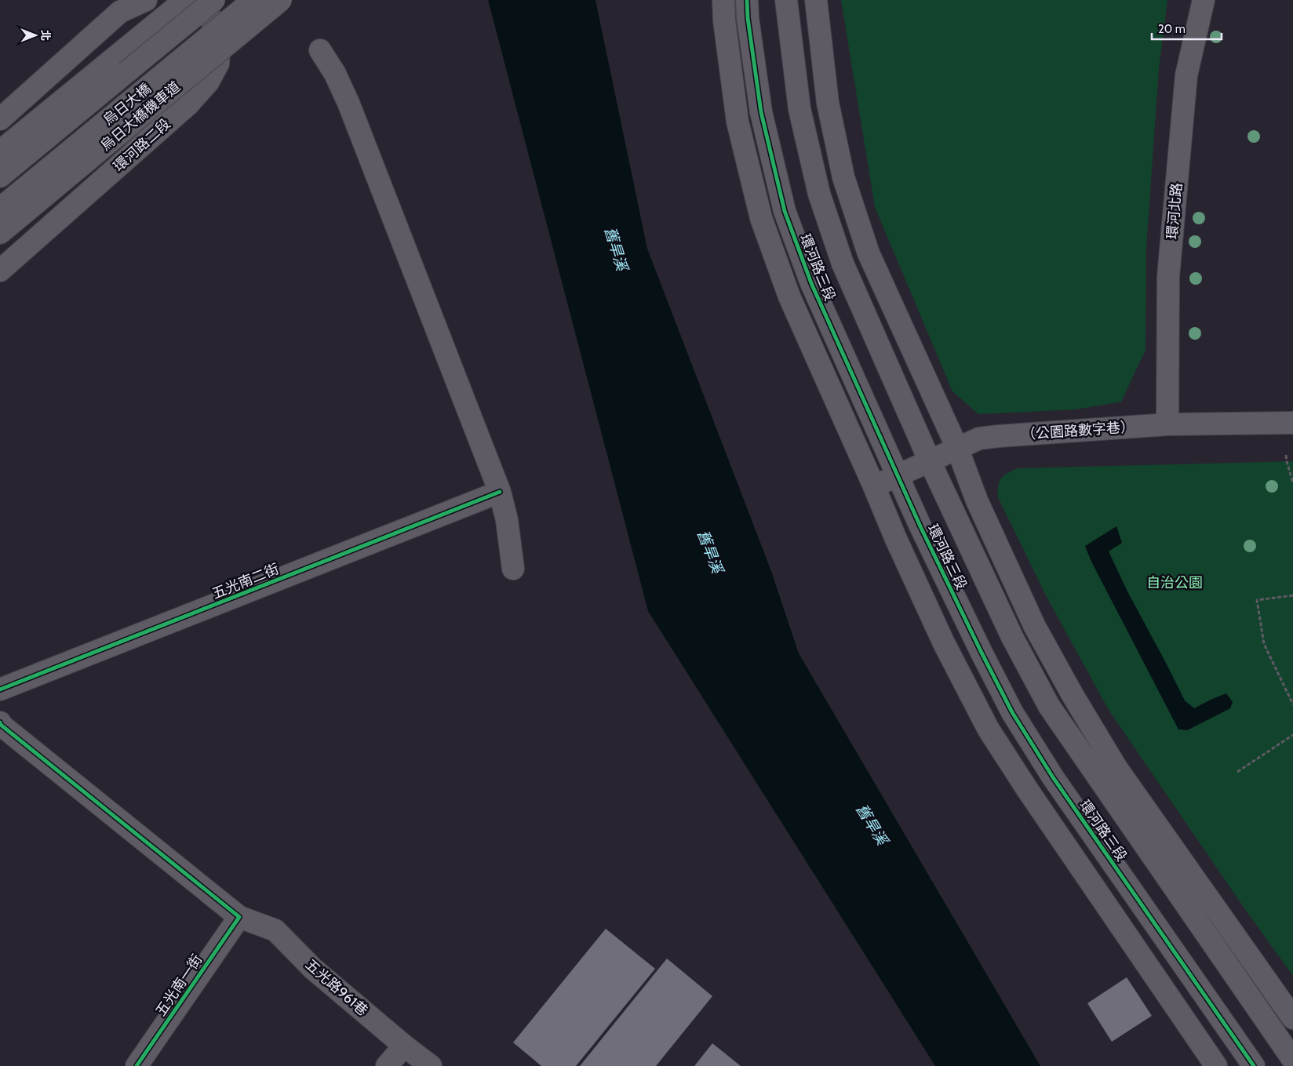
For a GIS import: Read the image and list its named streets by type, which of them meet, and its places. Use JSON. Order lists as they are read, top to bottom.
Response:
{
  "streets": {
    "street": [
      "烏日大橋",
      "烏日大橋機車道",
      "環河路二段",
      "環河北路",
      "環河路三段",
      "（公園路數字巷）",
      "五光南二街",
      "五光南一街",
      "五光路961巷"
    ]
  },
  "crossings": [
    ["烏日大橋", "烏日大橋機車道"],
    ["環河北路", "（公園路數字巷）"],
    ["環河路三段", "（公園路數字巷）"],
    ["五光南一街", "五光路961巷"]
  ],
  "water": ["舊旱溪"],
  "parks": ["自治公園"],
  "scale_bar": "20 m",
  "north": "right"
}
